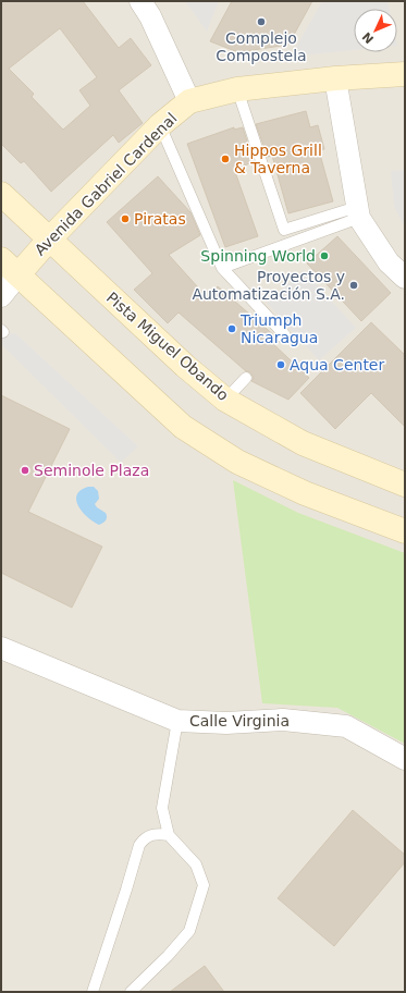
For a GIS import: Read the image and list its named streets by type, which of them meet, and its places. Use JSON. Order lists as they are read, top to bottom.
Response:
{
  "streets": {
    "main road": ["Avenida Gabriel Cardenal", "Pista Miguel Obando"],
    "street": ["Calle Virginia"]
  },
  "crossings": [
    ["Avenida Gabriel Cardenal", "Pista Miguel Obando"]
  ],
  "places": [
    "Complejo Compostela",
    "Hippos Grill & Taverna",
    "Piratas",
    "Spinning World",
    "Proyectos y Automatización S.A.",
    "Triumph Nicaragua",
    "Aqua Center",
    "Seminole Plaza"
  ],
  "north": "bottom left"
}
